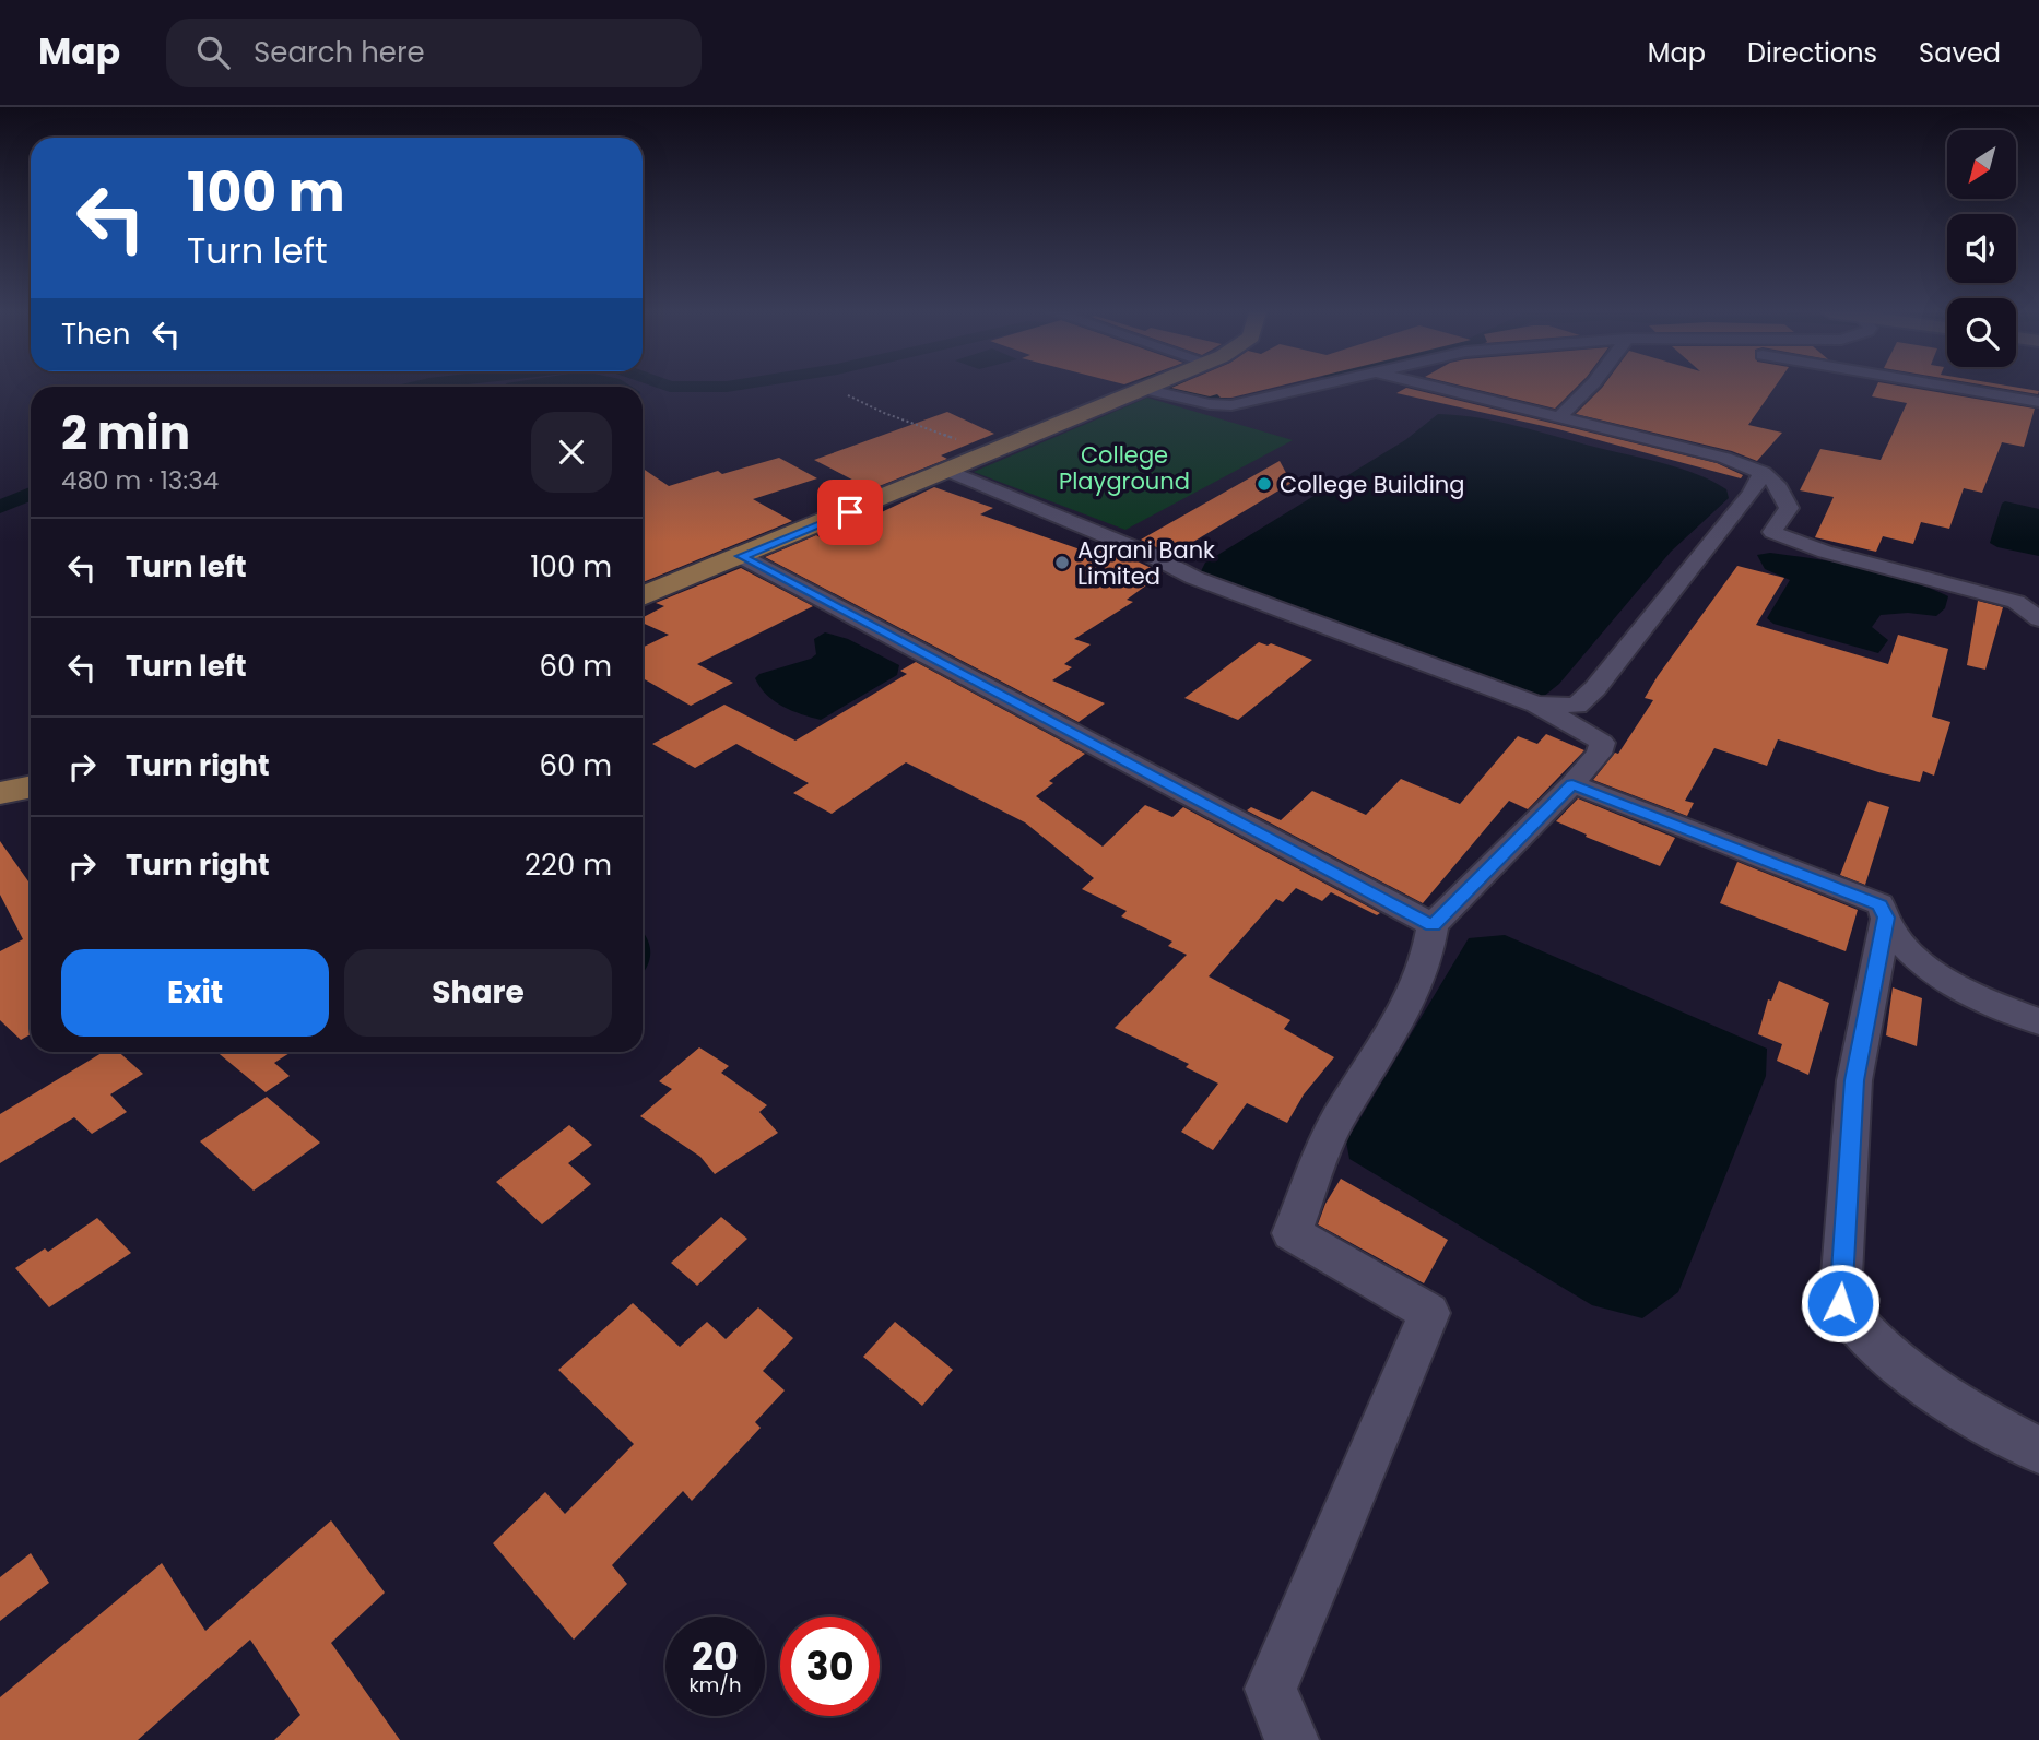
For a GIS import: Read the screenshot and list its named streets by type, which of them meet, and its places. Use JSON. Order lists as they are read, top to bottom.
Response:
{
  "parks": ["College Playground"],
  "places": ["College Building", "Agrani Bank Limited"],
  "north": "bottom left",
  "page": {
    "header": "Map",
    "search": "Search here",
    "nav": ["Map", "Directions", "Saved"],
    "turn": ["100 m", "Turn left"],
    "then": "Then",
    "heading": ["2 min", "480 m · 13:34"],
    "list": [
      {
        "name": "Turn left",
        "value": "100 m"
      },
      {
        "name": "Turn left",
        "value": "60 m"
      },
      {
        "name": "Turn right",
        "value": "60 m"
      },
      {
        "name": "Turn right",
        "value": "220 m"
      }
    ],
    "buttons": ["Exit", "Share"],
    "speed": "20 km/h",
    "limit": "30"
  }
}
